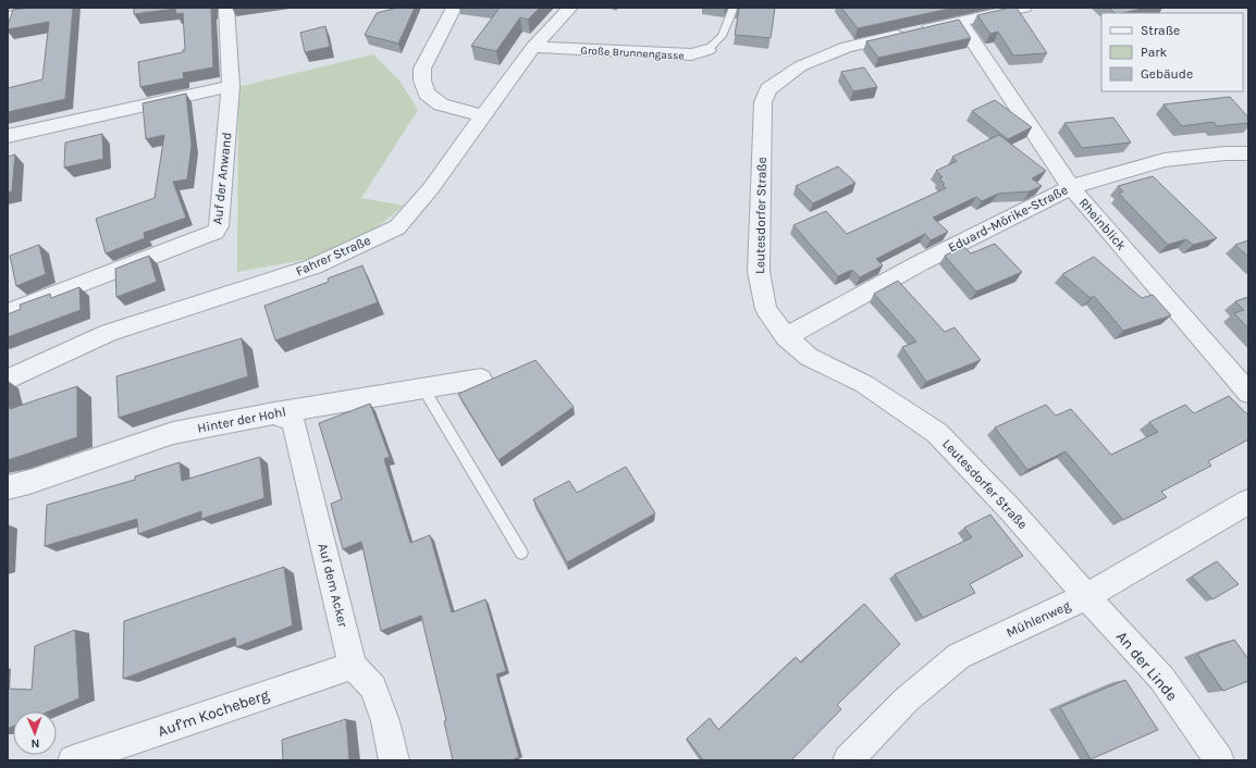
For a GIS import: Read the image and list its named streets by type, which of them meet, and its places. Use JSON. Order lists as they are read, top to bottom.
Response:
{
  "streets": {
    "street": [
      "Große Brunnengasse",
      "Auf der Anwand",
      "Leutesdorfer Straße",
      "Eduard-Mörike-Straße",
      "Rheinblick",
      "Fahrer Straße",
      "Hinter der Hohl",
      "Auf dem Acker",
      "Mühlenweg",
      "An der Linde",
      "Auf'm Kocheberg"
    ]
  },
  "crossings": [
    ["Große Brunnengasse", "Fahrer Straße"],
    ["Leutesdorfer Straße", "Eduard-Mörike-Straße"],
    ["Leutesdorfer Straße", "Rheinblick"],
    ["Leutesdorfer Straße", "Mühlenweg"],
    ["Leutesdorfer Straße", "An der Linde"],
    ["Eduard-Mörike-Straße", "Rheinblick"],
    ["Hinter der Hohl", "Auf dem Acker"],
    ["Auf dem Acker", "Auf'm Kocheberg"],
    ["Mühlenweg", "An der Linde"]
  ],
  "legend": ["Straße", "Park", "Gebäude"],
  "north": "bottom"
}
